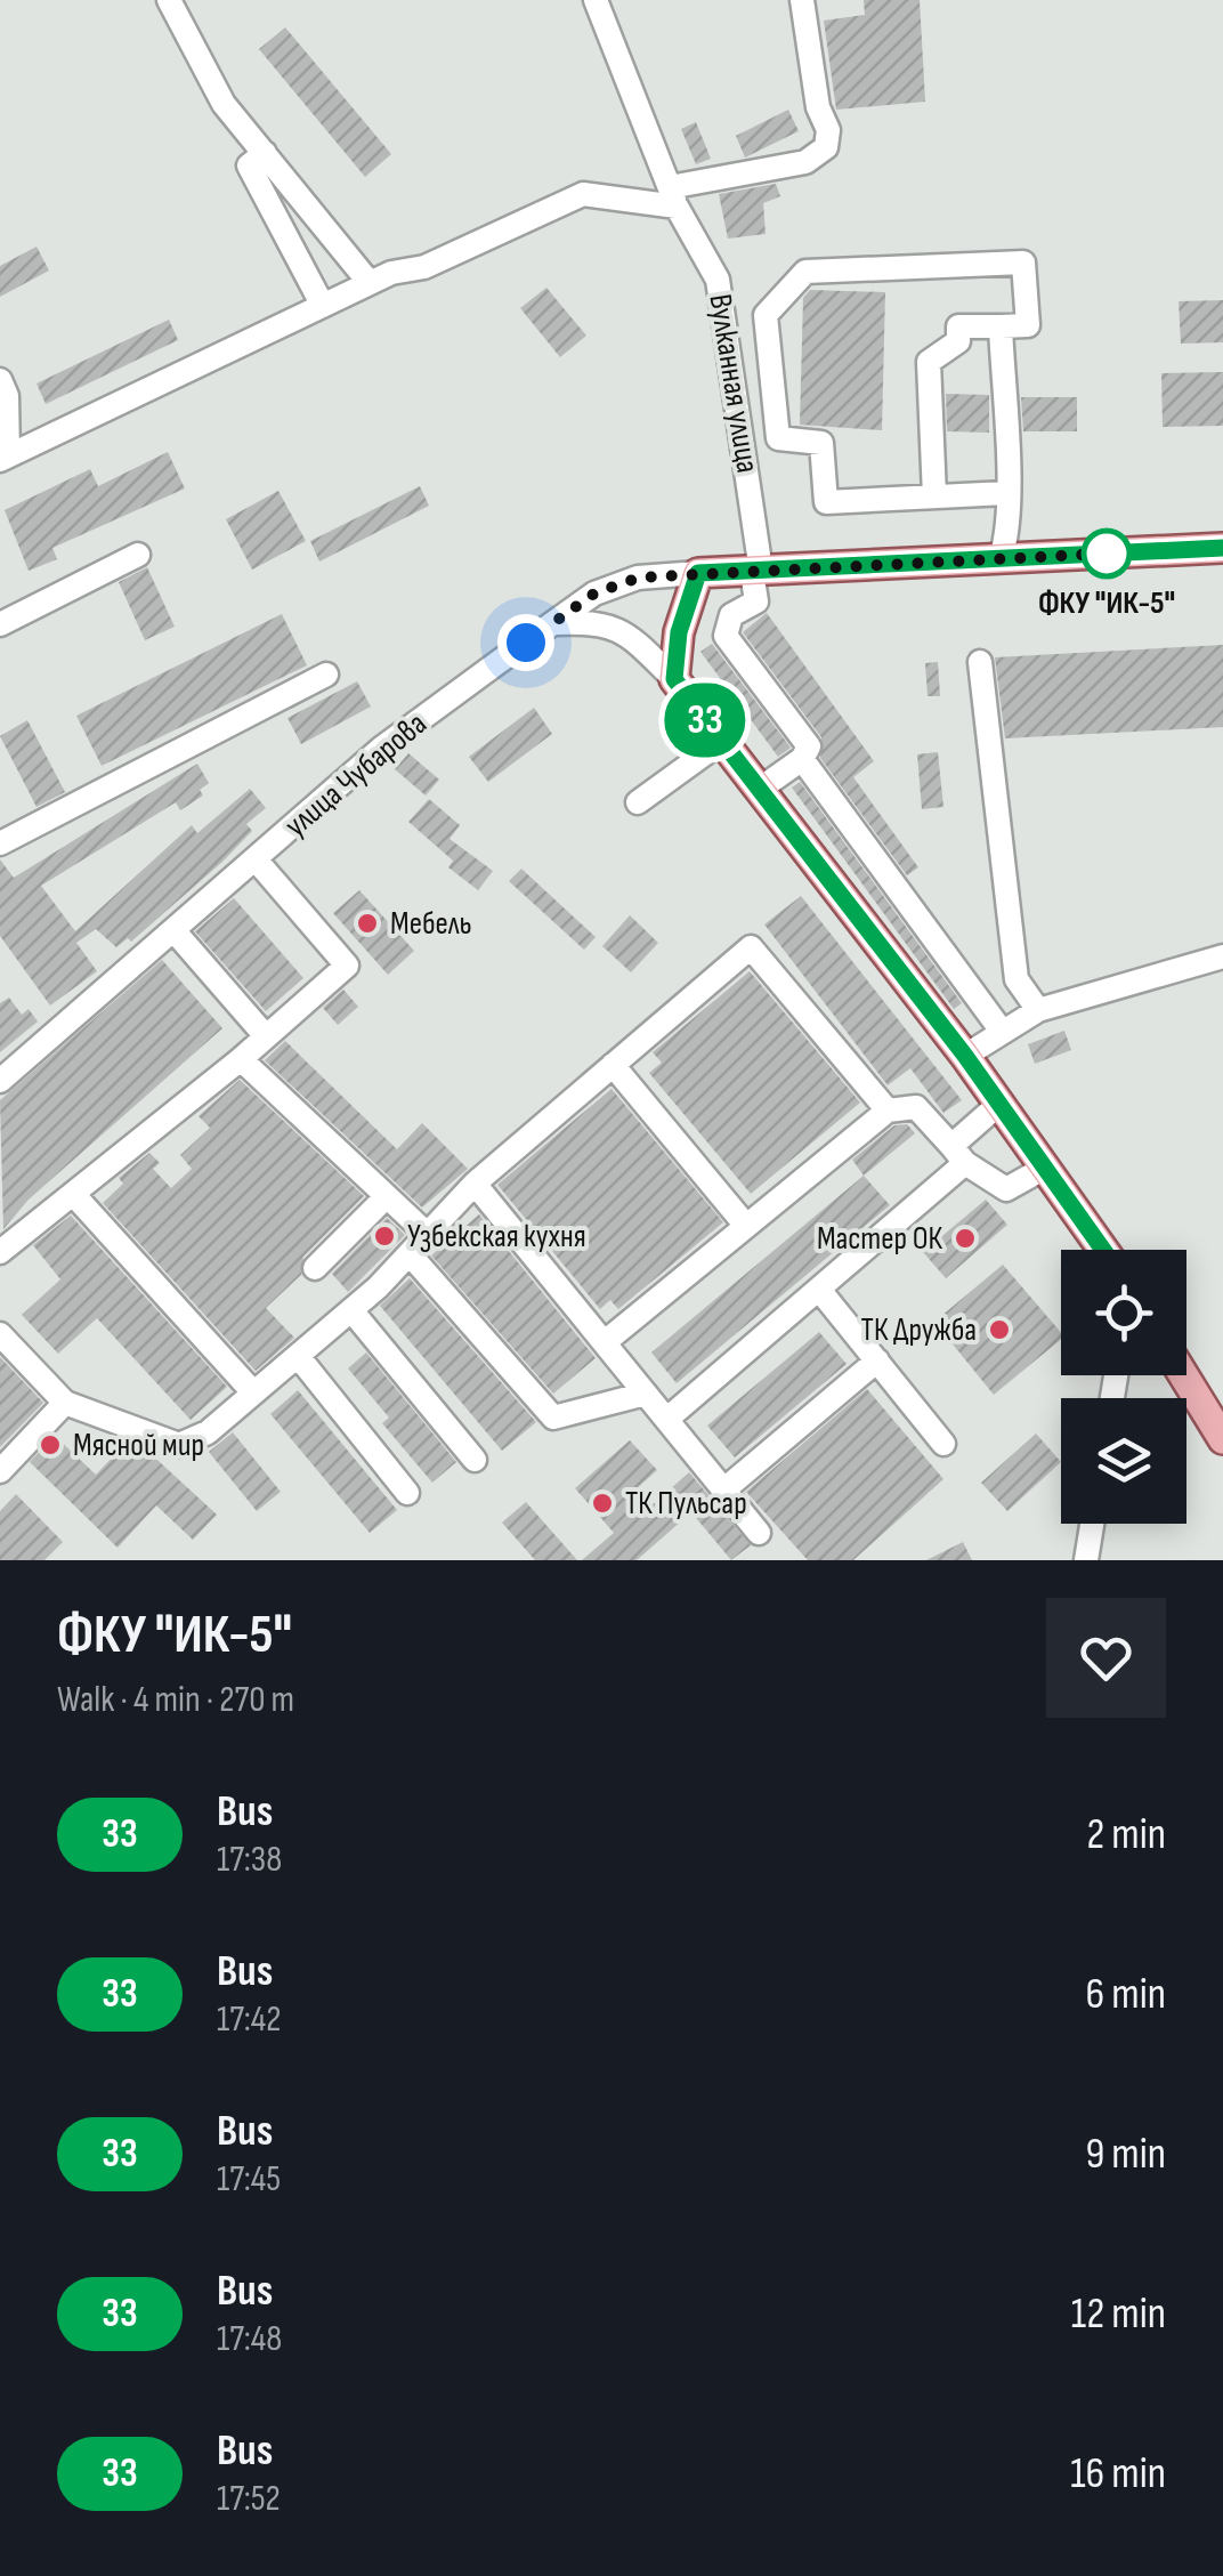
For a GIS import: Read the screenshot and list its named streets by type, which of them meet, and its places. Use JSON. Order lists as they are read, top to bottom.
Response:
{
  "streets": {
    "main road": ["улица Чубарова"],
    "street": ["Вулканная улица"]
  },
  "crossings": [
    ["Вулканная улица", "улица Чубарова"]
  ],
  "places": [
    "ФКУ \"ИК-5\"",
    "Мебель",
    "Узбекская кухня",
    "Мастер ОК",
    "ТК Дружба",
    "Мясной мир",
    "ТК Пульсар"
  ],
  "lines": ["bus line 33"],
  "page": {
    "on_map": "33",
    "heading": ["ФКУ \"ИК-5\"", "Walk · 4 min · 270 m"],
    "list": [
      {
        "mark": "33",
        "name": "Bus",
        "note": "17:38",
        "value": "2 min"
      },
      {
        "mark": "33",
        "name": "Bus",
        "note": "17:42",
        "value": "6 min"
      },
      {
        "mark": "33",
        "name": "Bus",
        "note": "17:45",
        "value": "9 min"
      },
      {
        "mark": "33",
        "name": "Bus",
        "note": "17:48",
        "value": "12 min"
      },
      {
        "mark": "33",
        "name": "Bus",
        "note": "17:52",
        "value": "16 min"
      }
    ]
  }
}
